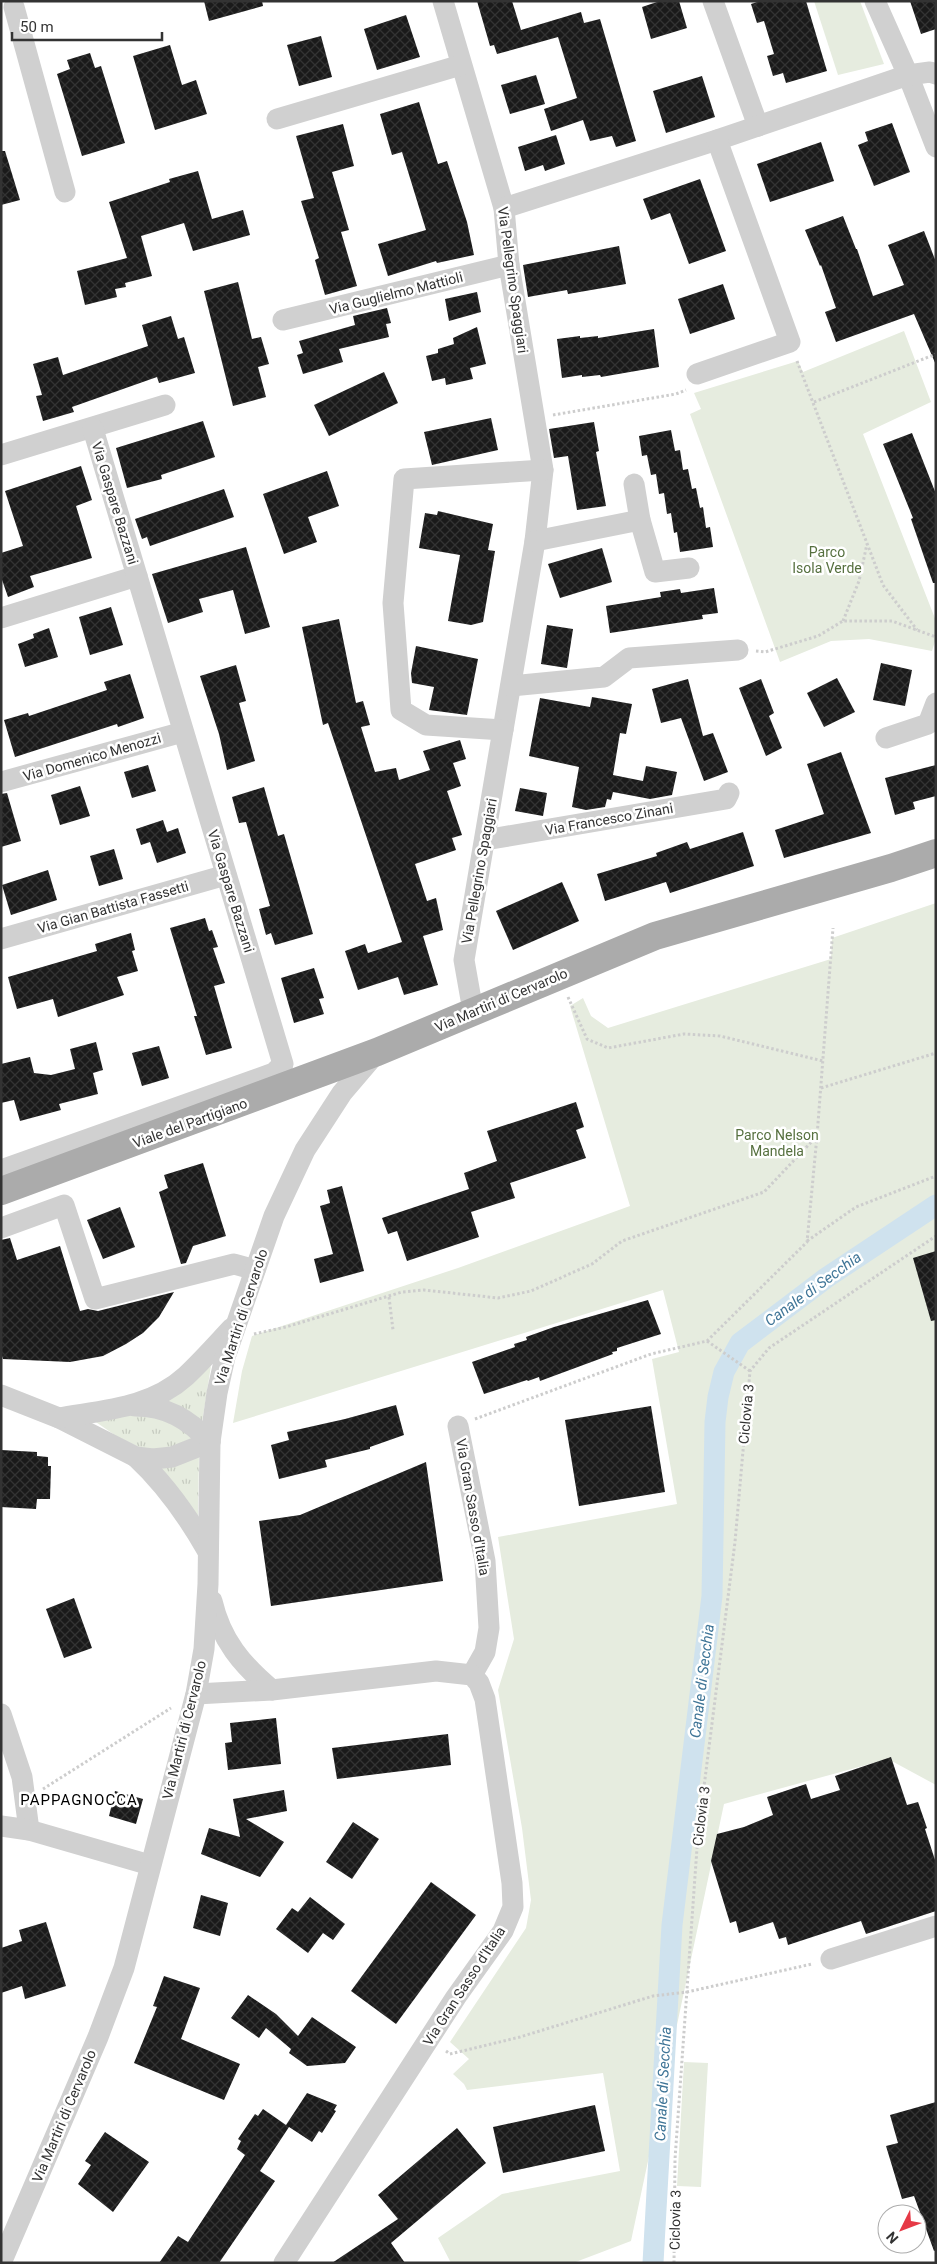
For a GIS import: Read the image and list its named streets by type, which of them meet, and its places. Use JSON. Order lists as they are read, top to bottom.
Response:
{
  "streets": {
    "main road": ["Via Martiri di Cervarolo", "Viale del Partigiano"],
    "street": [
      "Via Pellegrino Spaggiari",
      "Via Guglielmo Mattioli",
      "Via Gaspare Bazzani",
      "Via Domenico Menozzi",
      "Via Francesco Zinani",
      "Via Gian Battista Fassetti",
      "Via Gran Sasso d'Italia"
    ],
    "path": ["Ciclovia 3"]
  },
  "crossings": [
    ["Via Pellegrino Spaggiari", "Via Guglielmo Mattioli"],
    ["Via Pellegrino Spaggiari", "Via Francesco Zinani"],
    ["Via Pellegrino Spaggiari", "Via Martiri di Cervarolo"],
    ["Via Gaspare Bazzani", "Via Domenico Menozzi"],
    ["Via Gaspare Bazzani", "Via Gian Battista Fassetti"],
    ["Via Martiri di Cervarolo", "Viale del Partigiano"]
  ],
  "districts": ["PAPPAGNOCCA"],
  "water": ["Canale di Secchia"],
  "parks": ["Parco Isola Verde", "Parco Nelson Mandela"],
  "scale_bar": "50 m",
  "north": "bottom left"
}
